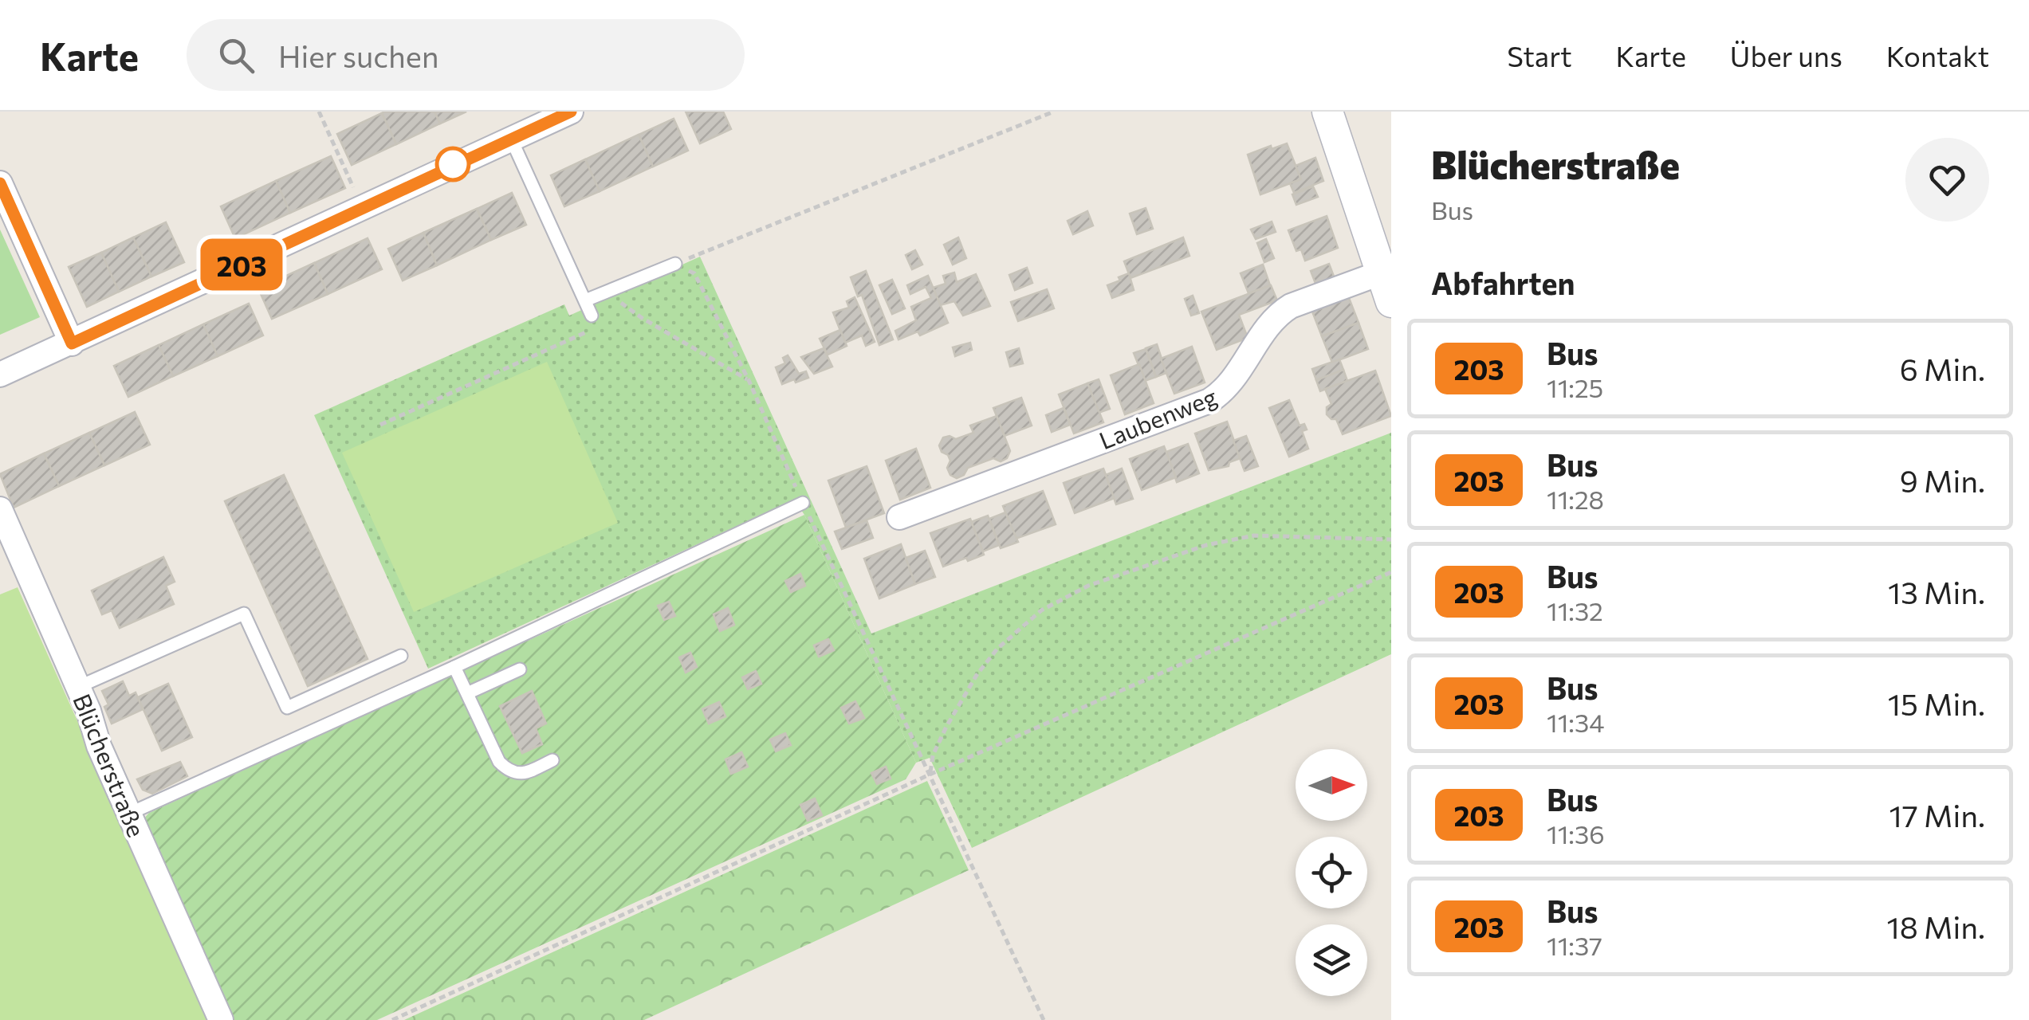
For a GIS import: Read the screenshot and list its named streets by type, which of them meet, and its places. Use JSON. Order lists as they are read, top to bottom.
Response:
{
  "streets": {
    "street": ["Laubenweg", "Blücherstraße"]
  },
  "lines": ["bus line 203"],
  "north": "right",
  "page": {
    "header": "Karte",
    "search": "Hier suchen",
    "nav": [
      "Start",
      "Karte",
      "Über uns",
      "Kontakt"
    ],
    "on_map": "203",
    "heading": [
      ["Blücherstraße", "Bus"],
      "Abfahrten"
    ],
    "list": [
      {
        "mark": "203",
        "name": "Bus",
        "note": "11:25",
        "value": "6 Min."
      },
      {
        "mark": "203",
        "name": "Bus",
        "note": "11:28",
        "value": "9 Min."
      },
      {
        "mark": "203",
        "name": "Bus",
        "note": "11:32",
        "value": "13 Min."
      },
      {
        "mark": "203",
        "name": "Bus",
        "note": "11:34",
        "value": "15 Min."
      },
      {
        "mark": "203",
        "name": "Bus",
        "note": "11:36",
        "value": "17 Min."
      },
      {
        "mark": "203",
        "name": "Bus",
        "note": "11:37",
        "value": "18 Min."
      }
    ]
  }
}
